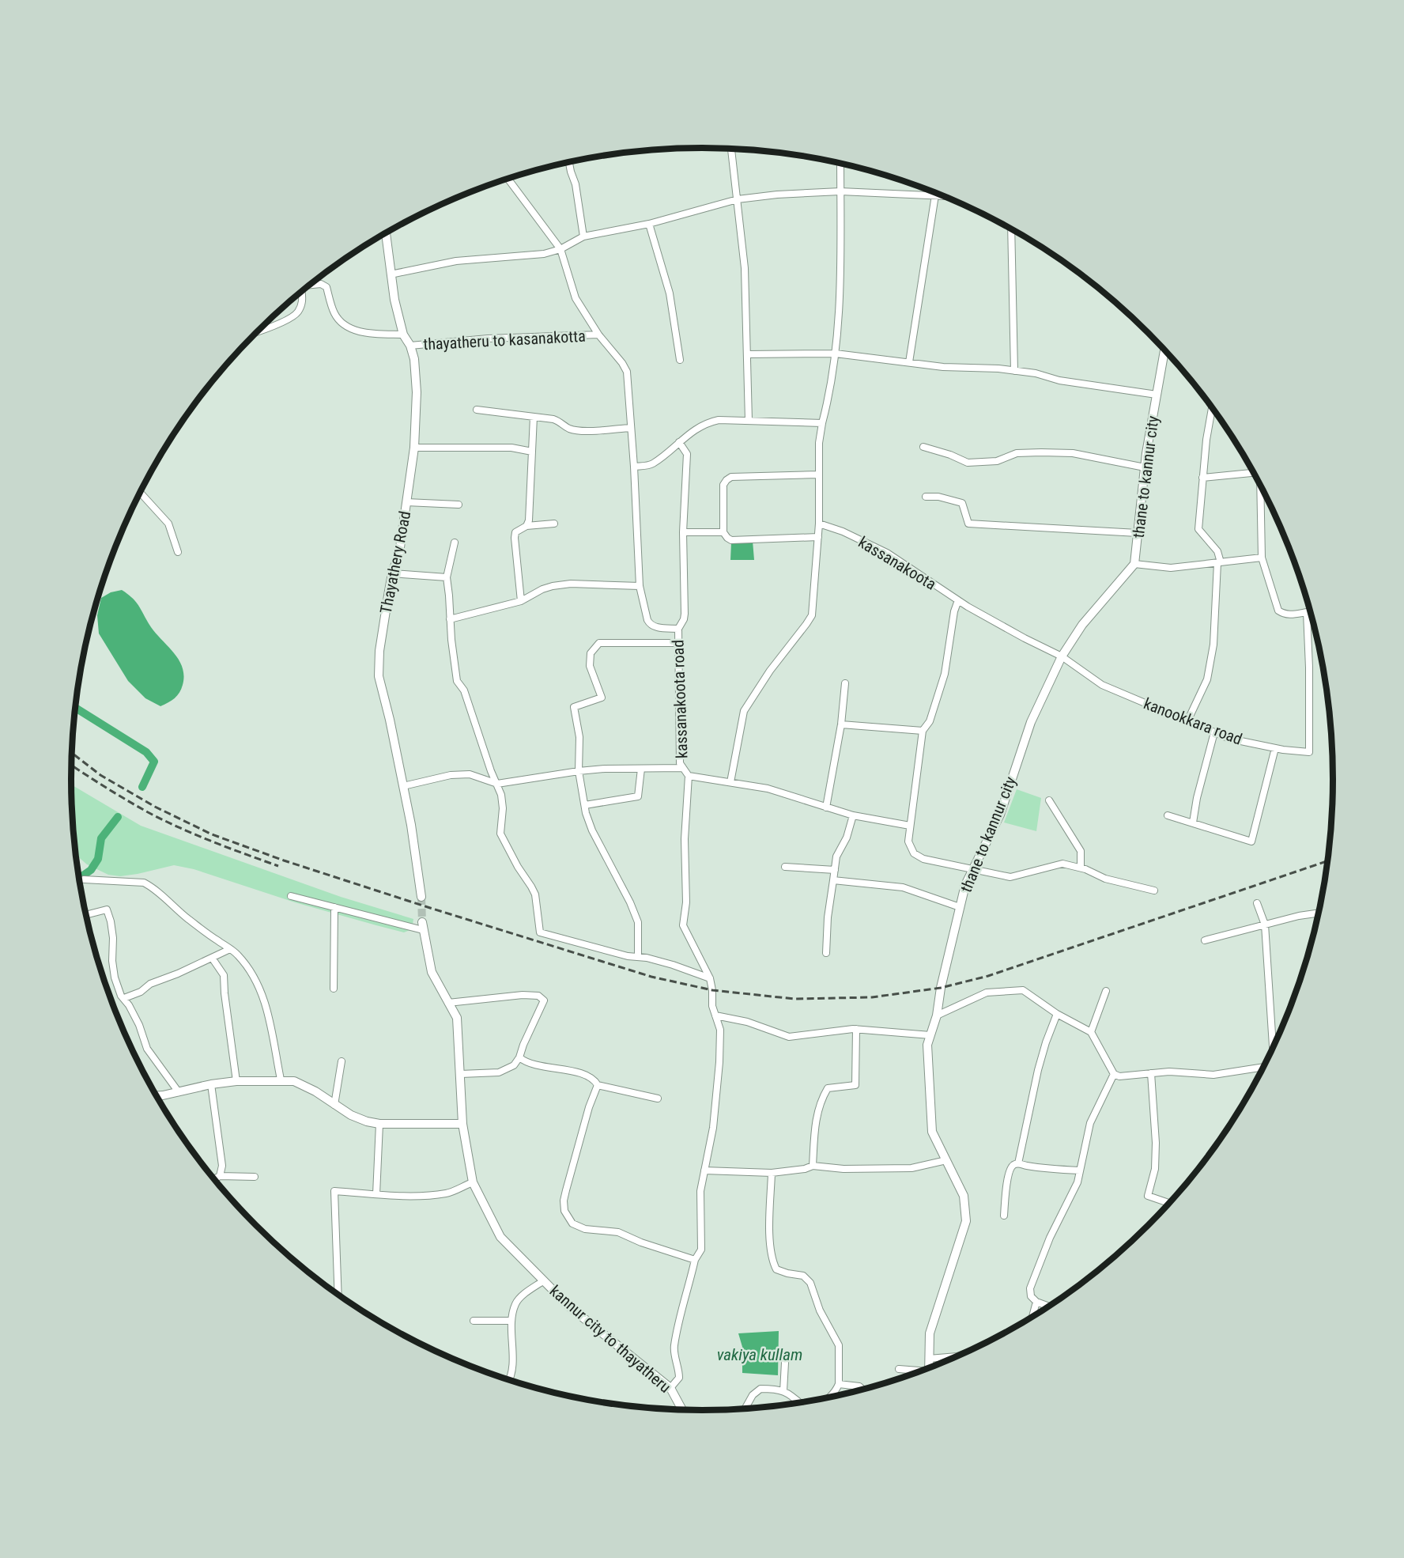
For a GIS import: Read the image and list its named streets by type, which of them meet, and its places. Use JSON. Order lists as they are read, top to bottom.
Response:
{
  "streets": {
    "street": [
      "thayatheru to kasanakotta",
      "thane to kannur city",
      "Thayathery Road",
      "kassanakoota",
      "kassanakoota road",
      "kanookkara road",
      "kannur city to thayatheru"
    ]
  },
  "crossings": [
    ["thayatheru to kasanakotta", "Thayathery Road"],
    ["thayatheru to kasanakotta", "kassanakoota road"],
    ["thane to kannur city", "kassanakoota"],
    ["thane to kannur city", "kanookkara road"],
    ["kassanakoota", "kanookkara road"]
  ],
  "water": ["vakiya kullam"]
}
